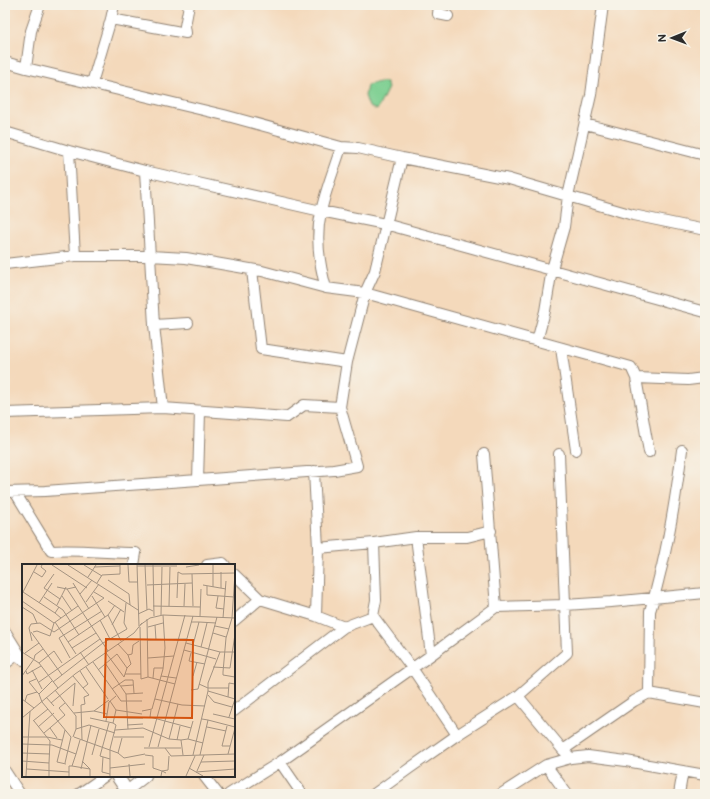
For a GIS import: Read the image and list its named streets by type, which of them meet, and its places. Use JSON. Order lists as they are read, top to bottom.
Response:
{
  "north": "left"
}
